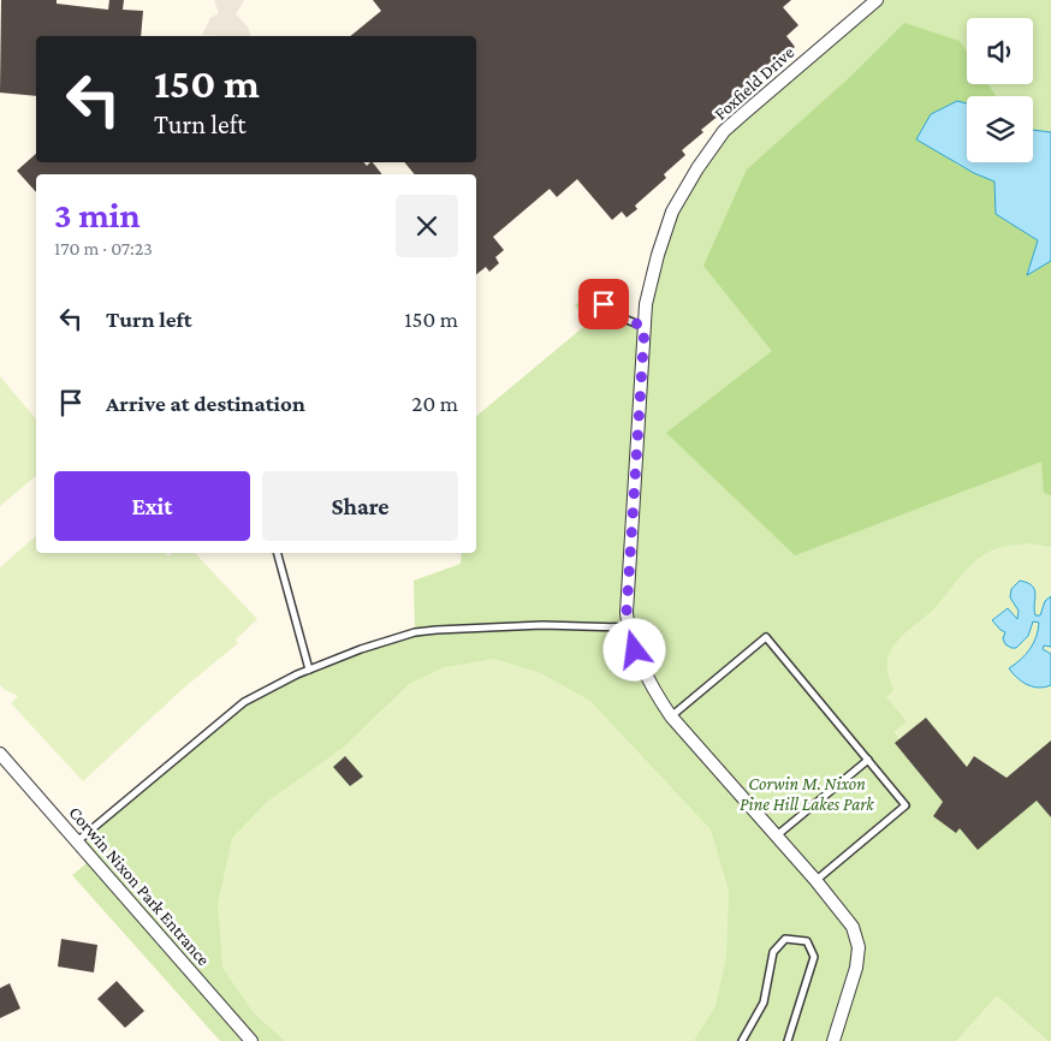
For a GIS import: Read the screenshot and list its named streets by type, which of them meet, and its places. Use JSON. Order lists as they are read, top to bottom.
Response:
{
  "streets": {
    "street": ["Foxfield Drive", "Corwin Nixon Park Entrance"]
  },
  "parks": ["Corwin M. Nixon Pine Hill Lakes Park"],
  "page": {
    "turn": ["150 m", "Turn left"],
    "heading": ["3 min", "170 m · 07:23"],
    "list": [
      {
        "name": "Turn left",
        "value": "150 m"
      },
      {
        "name": "Arrive at destination",
        "value": "20 m"
      }
    ],
    "buttons": ["Exit", "Share"]
  }
}
